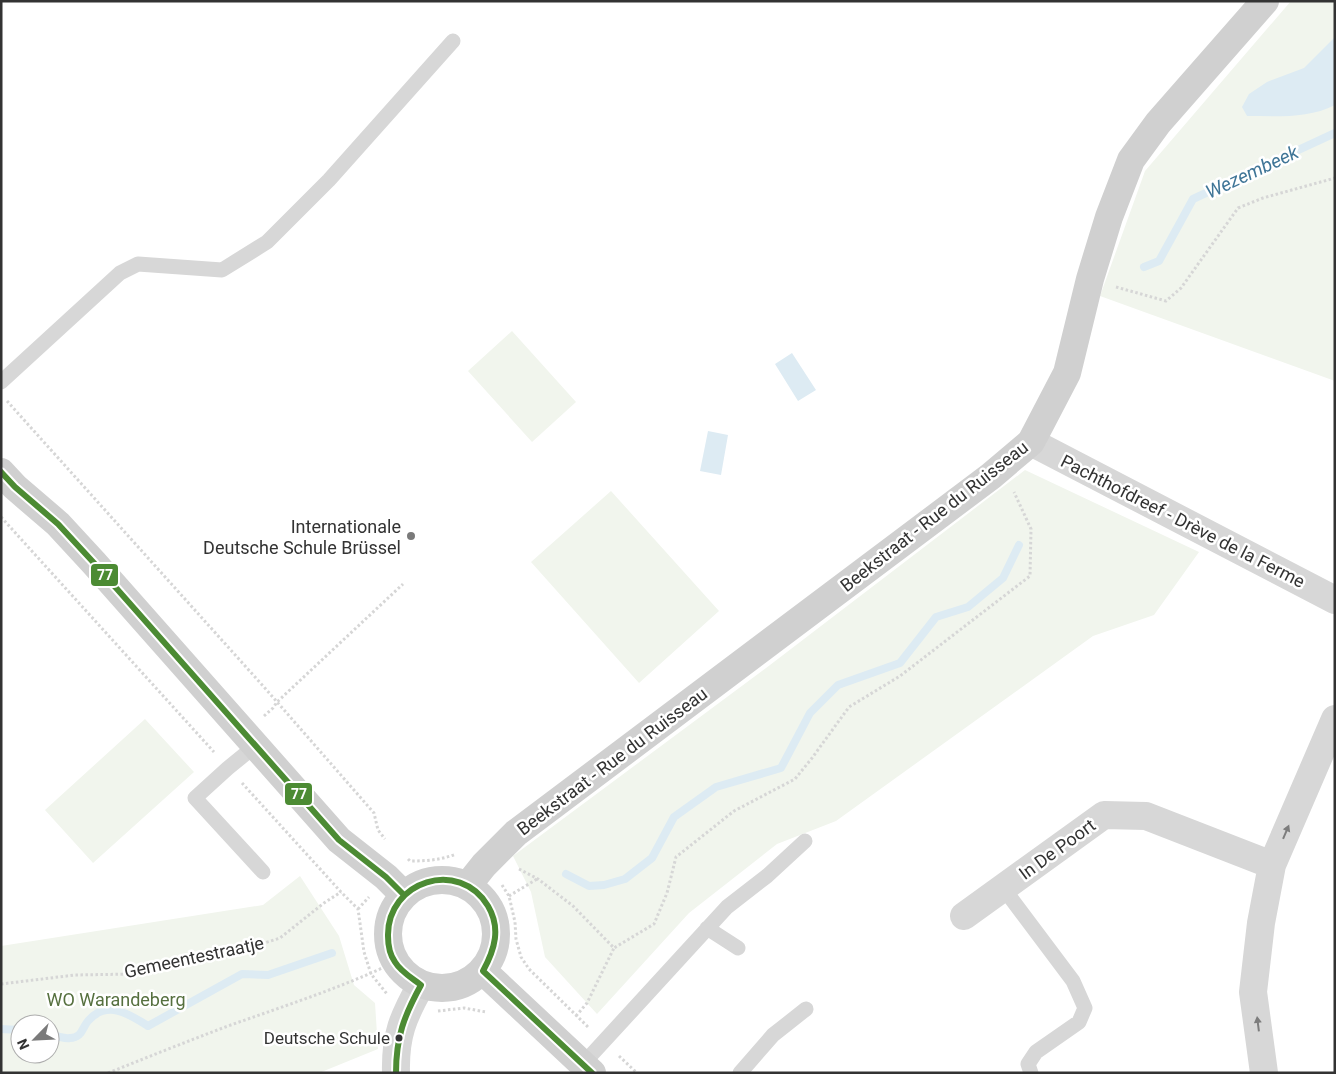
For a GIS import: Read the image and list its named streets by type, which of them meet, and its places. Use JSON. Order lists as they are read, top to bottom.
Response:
{
  "streets": {
    "street": ["Beekstraat - Rue du Ruisseau", "Pachthofdreef - Drève de la Ferme", "In De Poort"],
    "path": ["Gemeentestraatje"]
  },
  "crossings": [
    ["Beekstraat - Rue du Ruisseau", "Pachthofdreef - Drève de la Ferme"]
  ],
  "water": ["Wezembeek"],
  "parks": ["WO Warandeberg"],
  "places": ["Internationale Deutsche Schule Brüssel", "Deutsche Schule"],
  "lines": ["transit line 77"],
  "north": "bottom left"
}
